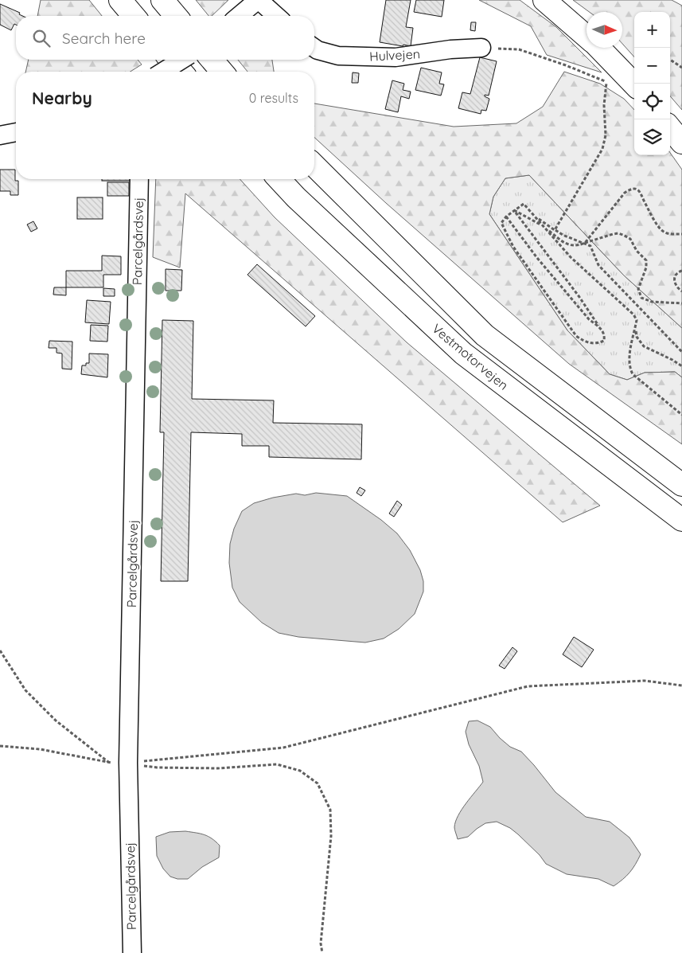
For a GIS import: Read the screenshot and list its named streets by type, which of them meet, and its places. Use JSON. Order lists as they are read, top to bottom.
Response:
{
  "streets": {
    "main road": ["Vestmotorvejen"],
    "street": ["Hulvejen", "Parcelgårdsvej"]
  },
  "north": "right",
  "page": {
    "map_buttons": ["+", "−"],
    "search": "Search here",
    "heading": ["Nearby", "0 results"]
  }
}
